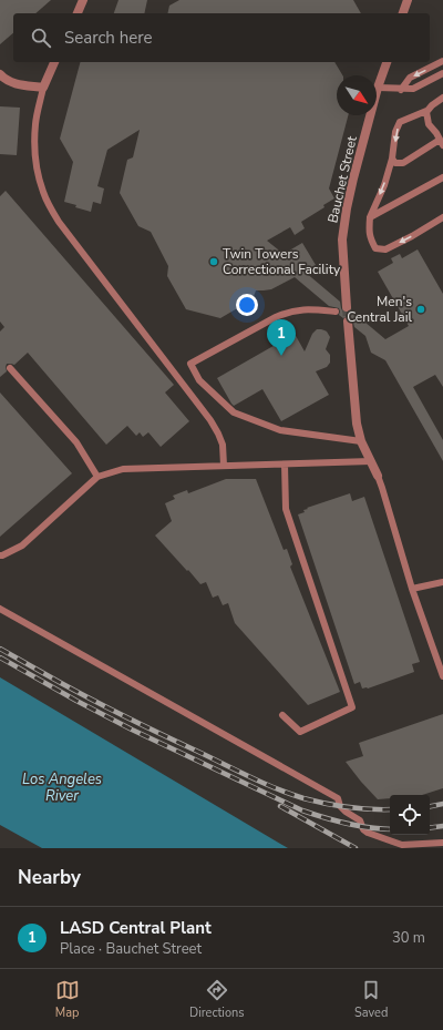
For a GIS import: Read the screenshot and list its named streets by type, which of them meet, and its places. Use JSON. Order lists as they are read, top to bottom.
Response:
{
  "streets": {
    "street": ["Bauchet Street"]
  },
  "water": ["Los Angeles River"],
  "places": ["Twin Towers Correctional Facility", "Men's Central Jail"],
  "north": "bottom right",
  "page": {
    "search": "Search here",
    "pins": "1",
    "heading": "Nearby",
    "list": [
      {
        "mark": "1",
        "name": "LASD Central Plant",
        "note": "Place · Bauchet Street",
        "value": "30 m"
      }
    ],
    "nav": ["Map", "Directions", "Saved"]
  }
}
